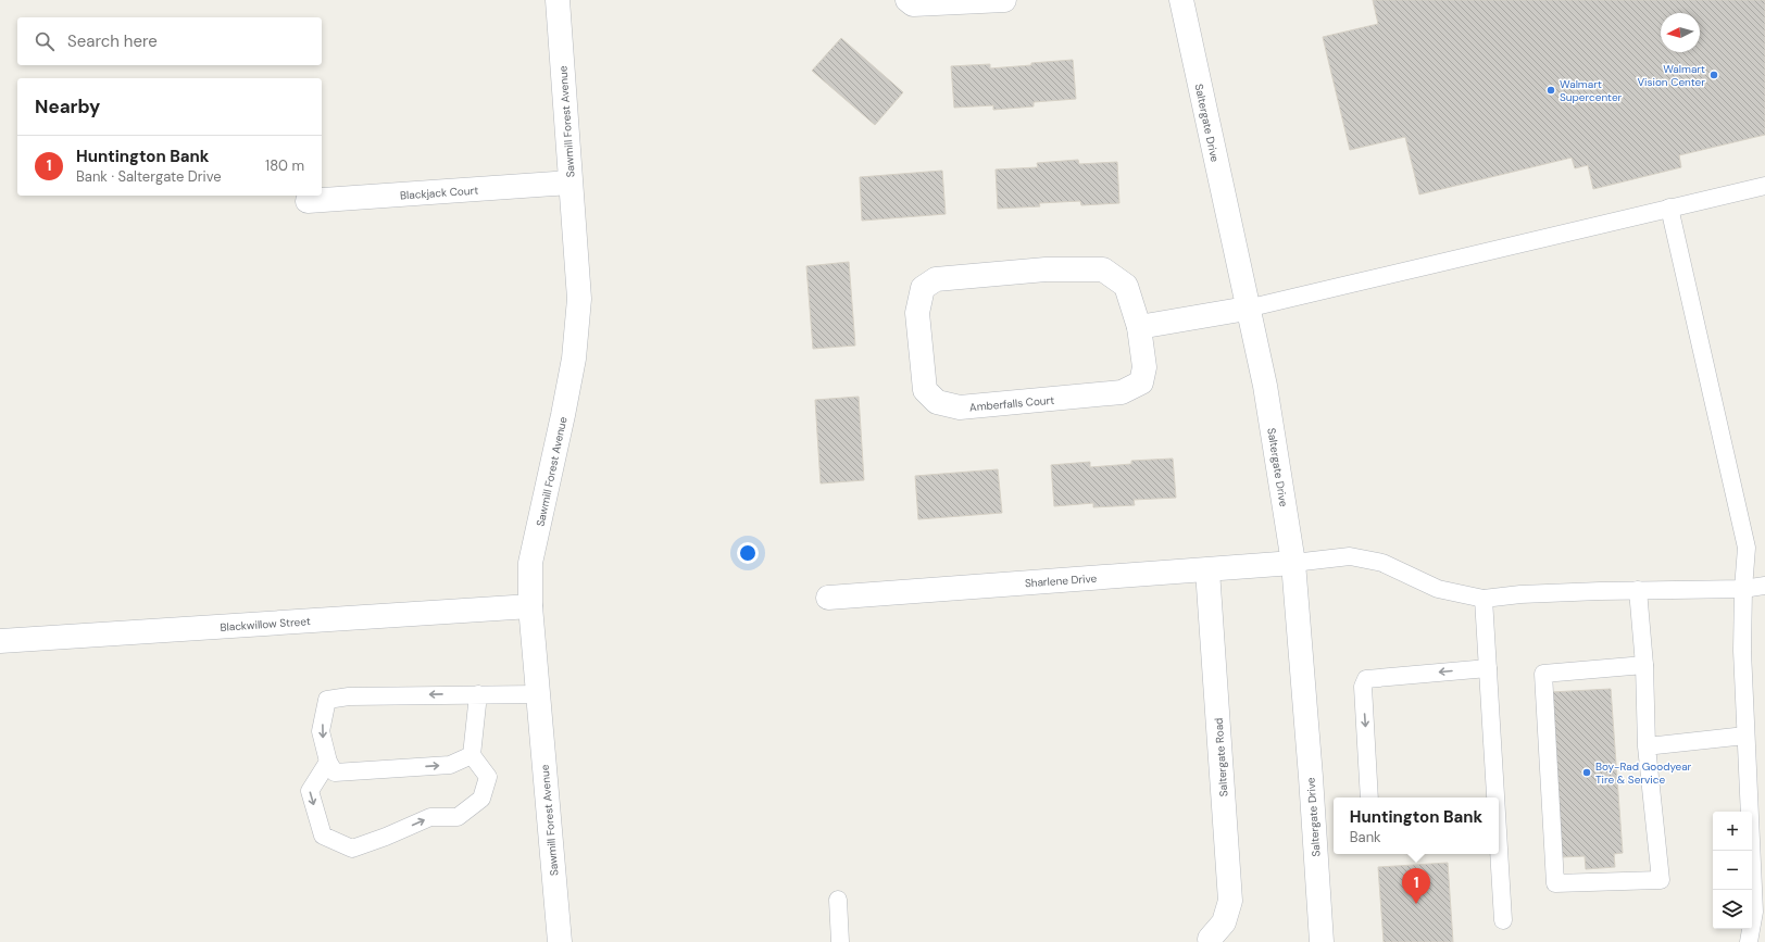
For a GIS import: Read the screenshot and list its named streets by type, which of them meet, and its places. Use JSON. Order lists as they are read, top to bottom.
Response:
{
  "streets": {
    "street": [
      "Sawmill Forest Avenue",
      "Saltergate Drive",
      "Blackjack Court",
      "Amberfalls Court",
      "Sharlene Drive",
      "Blackwillow Street",
      "Saltergate Road"
    ]
  },
  "crossings": [
    ["Sawmill Forest Avenue", "Blackjack Court"],
    ["Sawmill Forest Avenue", "Blackwillow Street"],
    ["Saltergate Drive", "Sharlene Drive"],
    ["Sharlene Drive", "Saltergate Road"]
  ],
  "places": ["Walmart Vision Center", "Walmart Supercenter", "Boy-Rad Goodyear Tire & Service"],
  "north": "left",
  "page": {
    "search": "Search here",
    "heading": "Nearby",
    "list": [
      {
        "mark": "1",
        "name": "Huntington Bank",
        "note": "Bank · Saltergate Drive",
        "value": "180 m"
      }
    ],
    "popup": ["Huntington Bank", "Bank"],
    "map_buttons": ["+", "−"],
    "pins": "1"
  }
}
